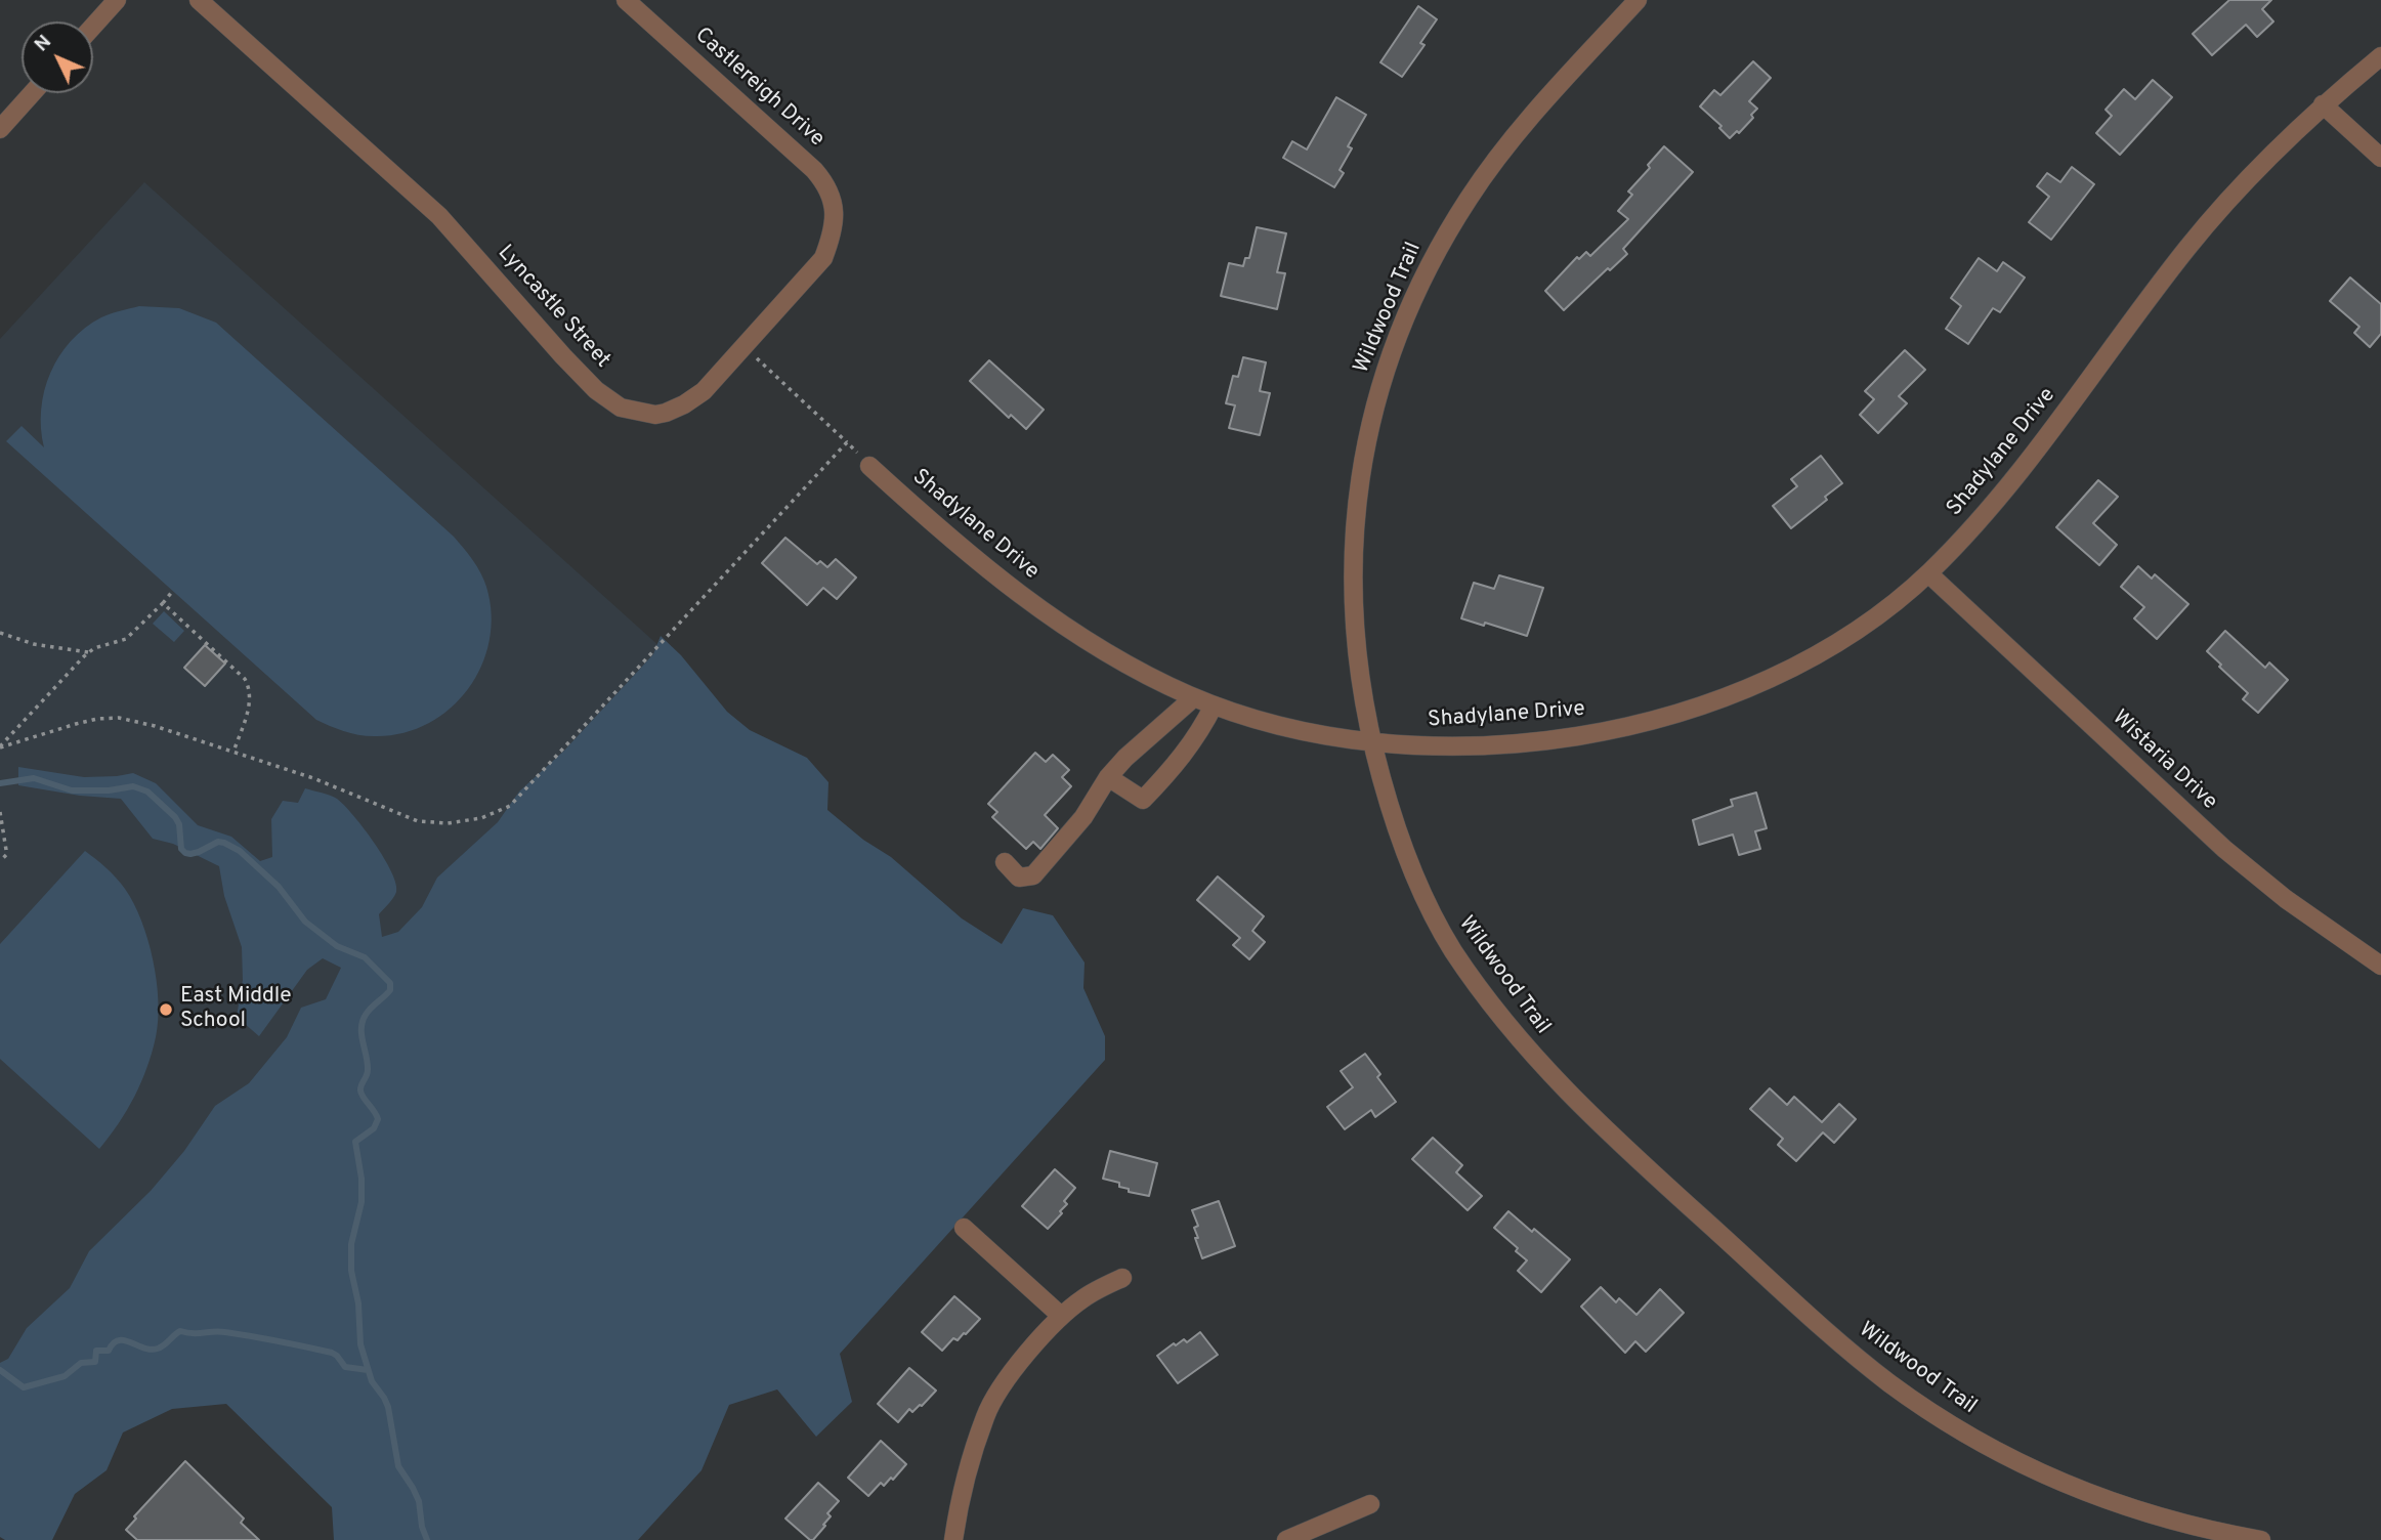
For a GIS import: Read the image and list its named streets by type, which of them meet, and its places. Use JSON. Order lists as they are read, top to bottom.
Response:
{
  "streets": {
    "street": [
      "Castlereigh Drive",
      "Lyncastle Street",
      "Wildwood Trail",
      "Shadylane Drive",
      "Wistaria Drive"
    ]
  },
  "crossings": [
    ["Castlereigh Drive", "Lyncastle Street"],
    ["Wildwood Trail", "Shadylane Drive"],
    ["Shadylane Drive", "Wistaria Drive"]
  ],
  "places": ["East Middle School"],
  "north": "top left"
}
